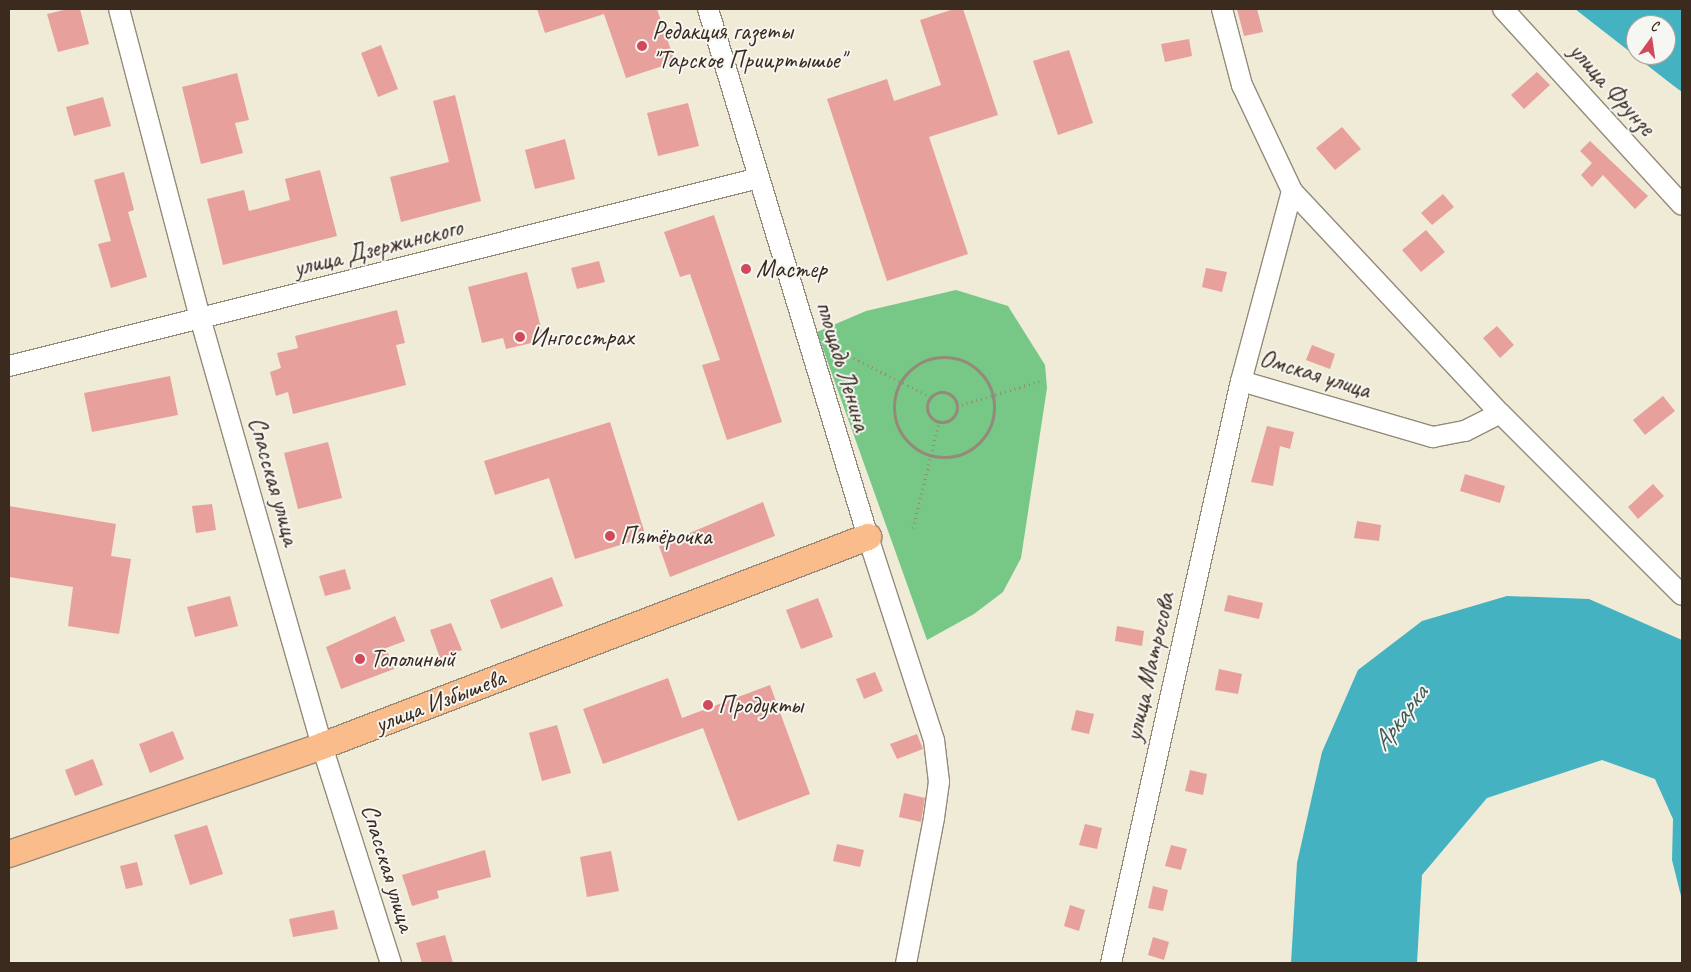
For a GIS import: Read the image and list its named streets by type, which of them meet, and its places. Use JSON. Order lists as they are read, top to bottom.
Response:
{
  "streets": {
    "main road": ["улица Избышева"],
    "street": [
      "улица Фрунзе",
      "улица Дзержинского",
      "площадь Ленина",
      "Омская улица",
      "Спасская улица",
      "улица Матросова"
    ]
  },
  "crossings": [
    ["улица Дзержинского", "площадь Ленина"],
    ["улица Дзержинского", "Спасская улица"],
    ["площадь Ленина", "улица Избышева"],
    ["Омская улица", "улица Матросова"],
    ["Спасская улица", "улица Избышева"]
  ],
  "water": ["Аркарка"],
  "places": [
    "Редакция газеты \"Тарское Прииртышье\"",
    "Мастер",
    "Ингосстрах",
    "Пятёрочка",
    "Тополиный",
    "Продукты"
  ],
  "north": "top"
}
